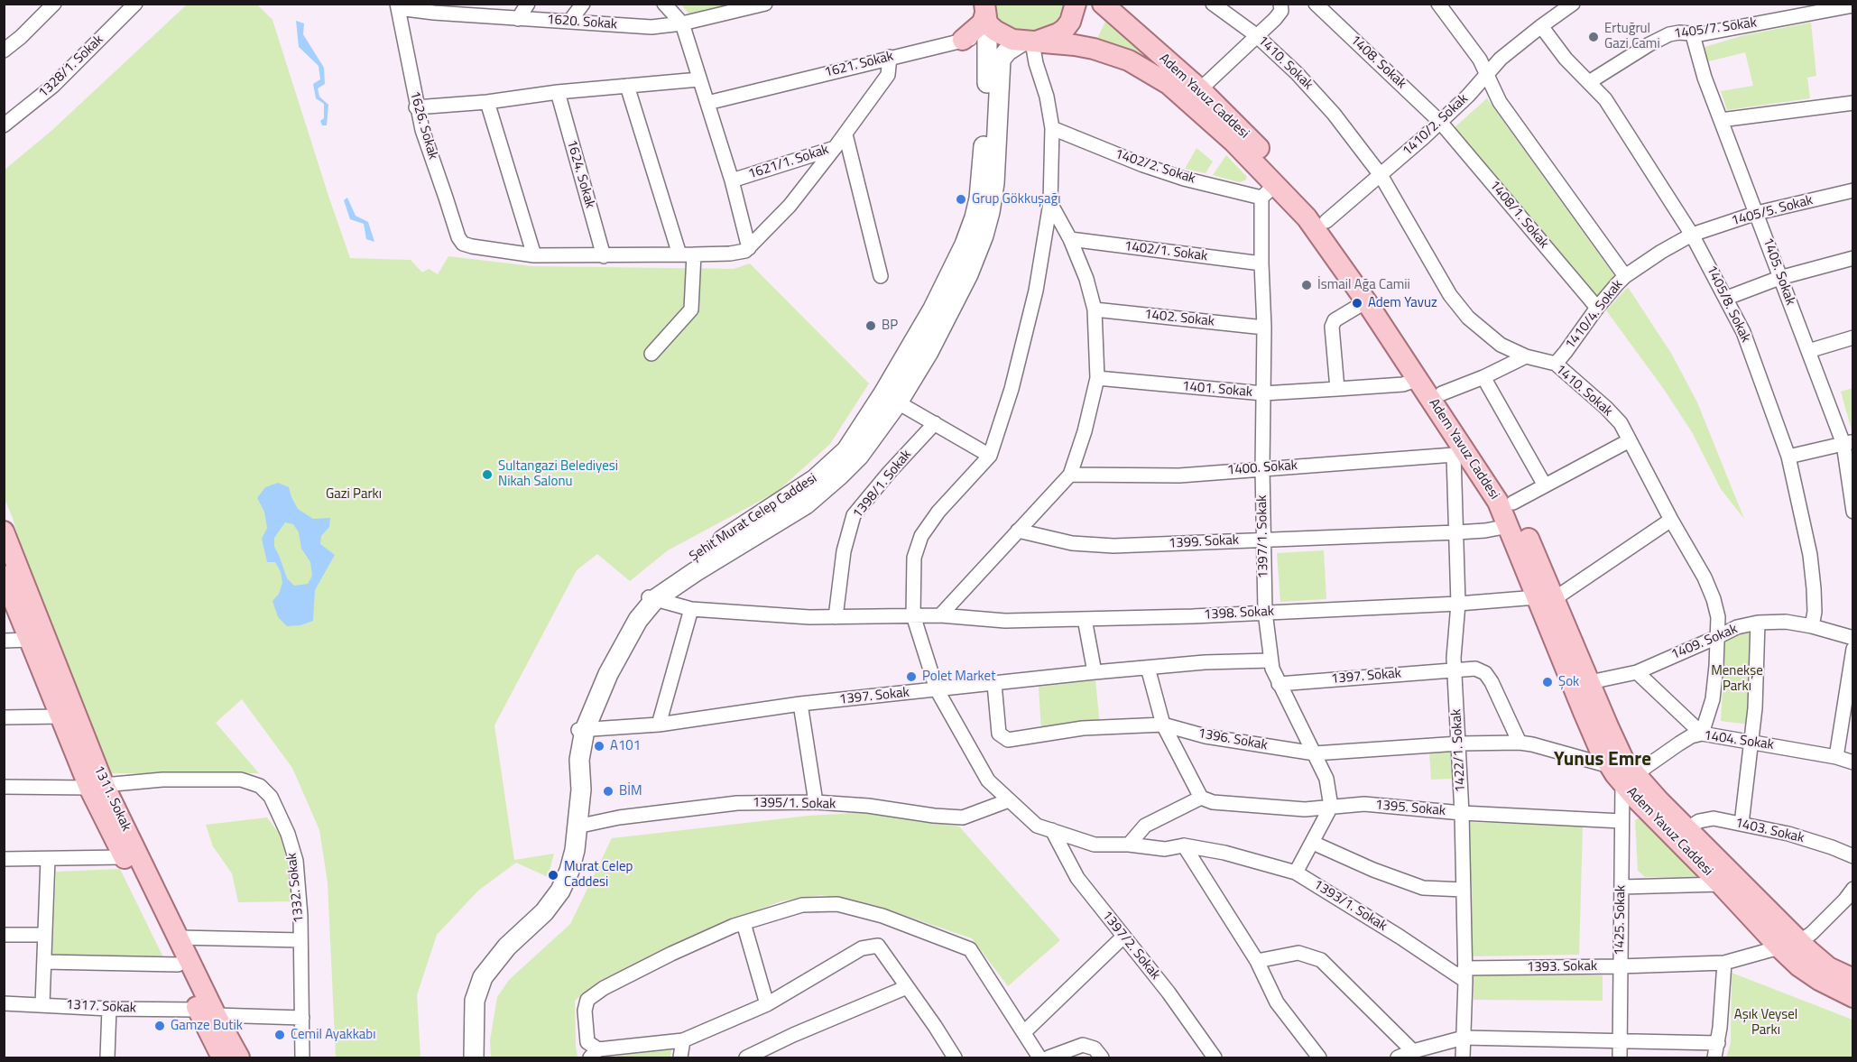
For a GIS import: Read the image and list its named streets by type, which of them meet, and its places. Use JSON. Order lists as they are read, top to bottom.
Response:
{
  "streets": {
    "main road": ["Adem Yavuz Caddesi", "1311. Sokak"],
    "street": [
      "1620. Sokak",
      "1405/7. Sokak",
      "1408. Sokak",
      "1410. Sokak",
      "1621. Sokak",
      "1328/1. Sokak",
      "1626. Sokak",
      "1410/2. Sokak",
      "1621/1. Sokak",
      "1402/2. Sokak",
      "1624. Sokak",
      "1405/5. Sokak",
      "1408/1. Sokak",
      "1402/1. Sokak",
      "1405. Sokak",
      "1405/8. Sokak",
      "1410/4. Sokak",
      "1402. Sokak",
      "1401. Sokak",
      "1400. Sokak",
      "1398/1. Sokak",
      "Şehit Murat Celep Caddesi",
      "1397/1. Sokak",
      "1399. Sokak",
      "1398. Sokak",
      "1409. Sokak",
      "1397. Sokak",
      "1396. Sokak",
      "1404. Sokak",
      "1422/1. Sokak",
      "1395/1. Sokak",
      "1395. Sokak",
      "1403. Sokak",
      "1332. Sokak",
      "1393/1. Sokak",
      "1425. Sokak",
      "1397/2. Sokak",
      "1393. Sokak",
      "1317. Sokak"
    ]
  },
  "crossings": [
    ["1620. Sokak", "1626. Sokak"],
    ["1405/7. Sokak", "1405. Sokak"],
    ["1405/7. Sokak", "1405/8. Sokak"],
    ["1408. Sokak", "1410/2. Sokak"],
    ["1408. Sokak", "1408/1. Sokak"],
    ["1410. Sokak", "1410/2. Sokak"],
    ["1410. Sokak", "1410/4. Sokak"],
    ["1410. Sokak", "1409. Sokak"],
    ["1410. Sokak", "1404. Sokak"],
    ["1621. Sokak", "1621/1. Sokak"],
    ["Adem Yavuz Caddesi", "1410/2. Sokak"],
    ["Adem Yavuz Caddesi", "1402/2. Sokak"],
    ["Adem Yavuz Caddesi", "1401. Sokak"],
    ["Adem Yavuz Caddesi", "1400. Sokak"],
    ["Adem Yavuz Caddesi", "Şehit Murat Celep Caddesi"],
    ["Adem Yavuz Caddesi", "1397/1. Sokak"],
    ["Adem Yavuz Caddesi", "1399. Sokak"],
    ["Adem Yavuz Caddesi", "1398. Sokak"],
    ["Adem Yavuz Caddesi", "1409. Sokak"],
    ["Adem Yavuz Caddesi", "1396. Sokak"],
    ["Adem Yavuz Caddesi", "1404. Sokak"],
    ["Adem Yavuz Caddesi", "1422/1. Sokak"],
    ["Adem Yavuz Caddesi", "1403. Sokak"],
    ["Adem Yavuz Caddesi", "1425. Sokak"],
    ["Adem Yavuz Caddesi", "1393. Sokak"],
    ["1410/2. Sokak", "1408/1. Sokak"],
    ["1410/2. Sokak", "1405/8. Sokak"],
    ["1402/2. Sokak", "1397/1. Sokak"],
    ["1405/5. Sokak", "1405. Sokak"],
    ["1405/5. Sokak", "1405/8. Sokak"],
    ["1405/5. Sokak", "1410/4. Sokak"],
    ["1408/1. Sokak", "1410/4. Sokak"],
    ["1402/1. Sokak", "1397/1. Sokak"],
    ["1405/8. Sokak", "1410/4. Sokak"],
    ["1405/8. Sokak", "1409. Sokak"],
    ["1402. Sokak", "1397/1. Sokak"],
    ["1401. Sokak", "1397/1. Sokak"],
    ["1400. Sokak", "1397/1. Sokak"],
    ["1400. Sokak", "1422/1. Sokak"],
    ["1398/1. Sokak", "1398. Sokak"],
    ["Şehit Murat Celep Caddesi", "1398. Sokak"],
    ["Şehit Murat Celep Caddesi", "1397. Sokak"],
    ["Şehit Murat Celep Caddesi", "1395/1. Sokak"],
    ["1397/1. Sokak", "1399. Sokak"],
    ["1397/1. Sokak", "1398. Sokak"],
    ["1397/1. Sokak", "1397. Sokak"],
    ["1397/1. Sokak", "1396. Sokak"],
    ["1397/1. Sokak", "1395. Sokak"],
    ["1399. Sokak", "1422/1. Sokak"],
    ["1398. Sokak", "1422/1. Sokak"],
    ["1398. Sokak", "1393/1. Sokak"],
    ["1397. Sokak", "1396. Sokak"],
    ["1397. Sokak", "1422/1. Sokak"],
    ["1397. Sokak", "1393/1. Sokak"],
    ["1396. Sokak", "1422/1. Sokak"],
    ["1404. Sokak", "1425. Sokak"],
    ["1422/1. Sokak", "1395. Sokak"],
    ["1422/1. Sokak", "1393/1. Sokak"],
    ["1422/1. Sokak", "1393. Sokak"],
    ["1311. Sokak", "1332. Sokak"],
    ["1311. Sokak", "1317. Sokak"],
    ["1395/1. Sokak", "1393/1. Sokak"],
    ["1395. Sokak", "1425. Sokak"],
    ["1332. Sokak", "1317. Sokak"],
    ["1393/1. Sokak", "1397/2. Sokak"],
    ["1393/1. Sokak", "1393. Sokak"],
    ["1425. Sokak", "1393. Sokak"]
  ],
  "districts": ["Yunus Emre"],
  "parks": ["Gazi Parkı", "Menekşe Parkı", "Aşık Veysel Parkı"],
  "places": [
    "Ertuğrul Gazi Cami",
    "Grup Gökkuşağı",
    "İsmail Ağa Camii",
    "Adem Yavuz",
    "BP",
    "Sultangazi Belediyesi Nikah Salonu",
    "Polet Market",
    "Şok",
    "A101",
    "BİM",
    "Murat Celep Caddesi",
    "Gamze Butik",
    "Cemil Ayakkabı"
  ]
}
